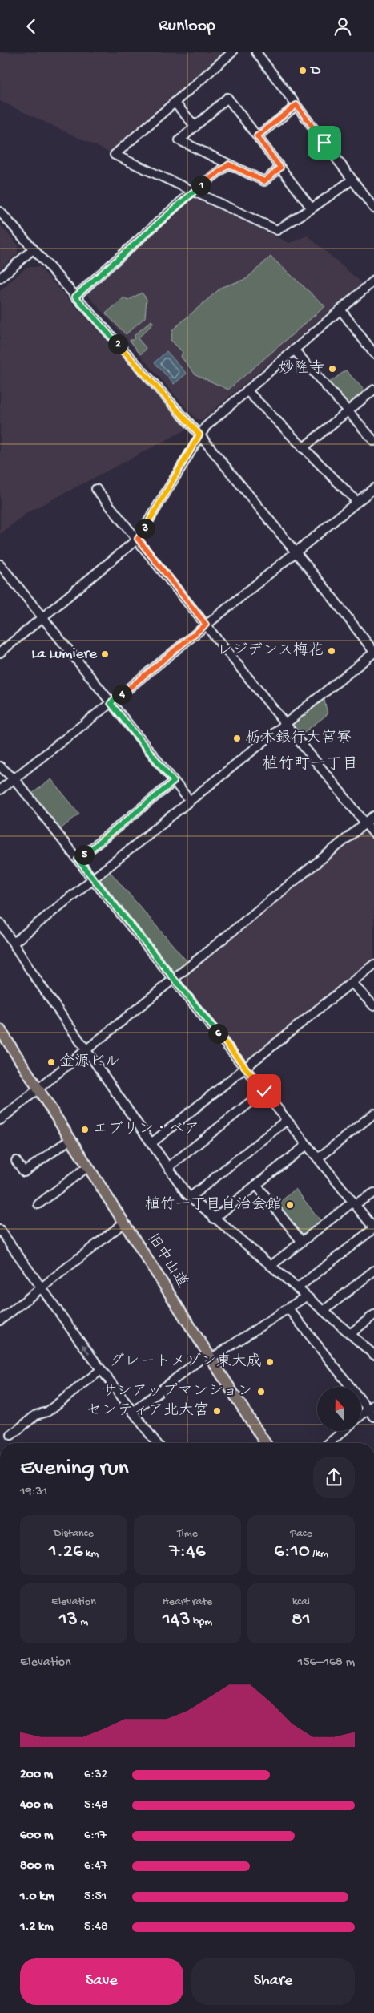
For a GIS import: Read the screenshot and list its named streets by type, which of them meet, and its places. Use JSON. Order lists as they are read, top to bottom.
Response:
{
  "streets": {
    "main road": ["旧中山道"]
  },
  "districts": ["植竹町一丁目"],
  "places": [
    "D",
    "妙隆寺",
    "レジデンス梅花",
    "La Lumiere",
    "栃木銀行大宮寮",
    "金源ビル",
    "エブリン・ベア",
    "植竹一丁目自治会館",
    "グレートメゾン東大成",
    "サンアップマンション",
    "センティア北大宮"
  ],
  "north": "top",
  "page": {
    "header": "Runloop",
    "pins": [
      "1",
      "2",
      "3",
      "4",
      "5",
      "6"
    ],
    "heading": ["Evening run", "19:31"],
    "stats": [
      ["Distance", "1.26 km"],
      ["Time", "7:46"],
      ["Pace", "6:10 /km"],
      ["Elevation", "13 m"],
      ["Heart rate", "143 bpm"],
      ["kcal", "81"]
    ],
    "chart": ["Elevation", "156–168 m"],
    "list": [
      {
        "name": "200 m",
        "note": "6:32"
      },
      {
        "name": "400 m",
        "note": "5:48"
      },
      {
        "name": "600 m",
        "note": "6:17"
      },
      {
        "name": "800 m",
        "note": "6:47"
      },
      {
        "name": "1.0 km",
        "note": "5:51"
      },
      {
        "name": "1.2 km",
        "note": "5:48"
      }
    ],
    "buttons": ["Save", "Share"]
  }
}
